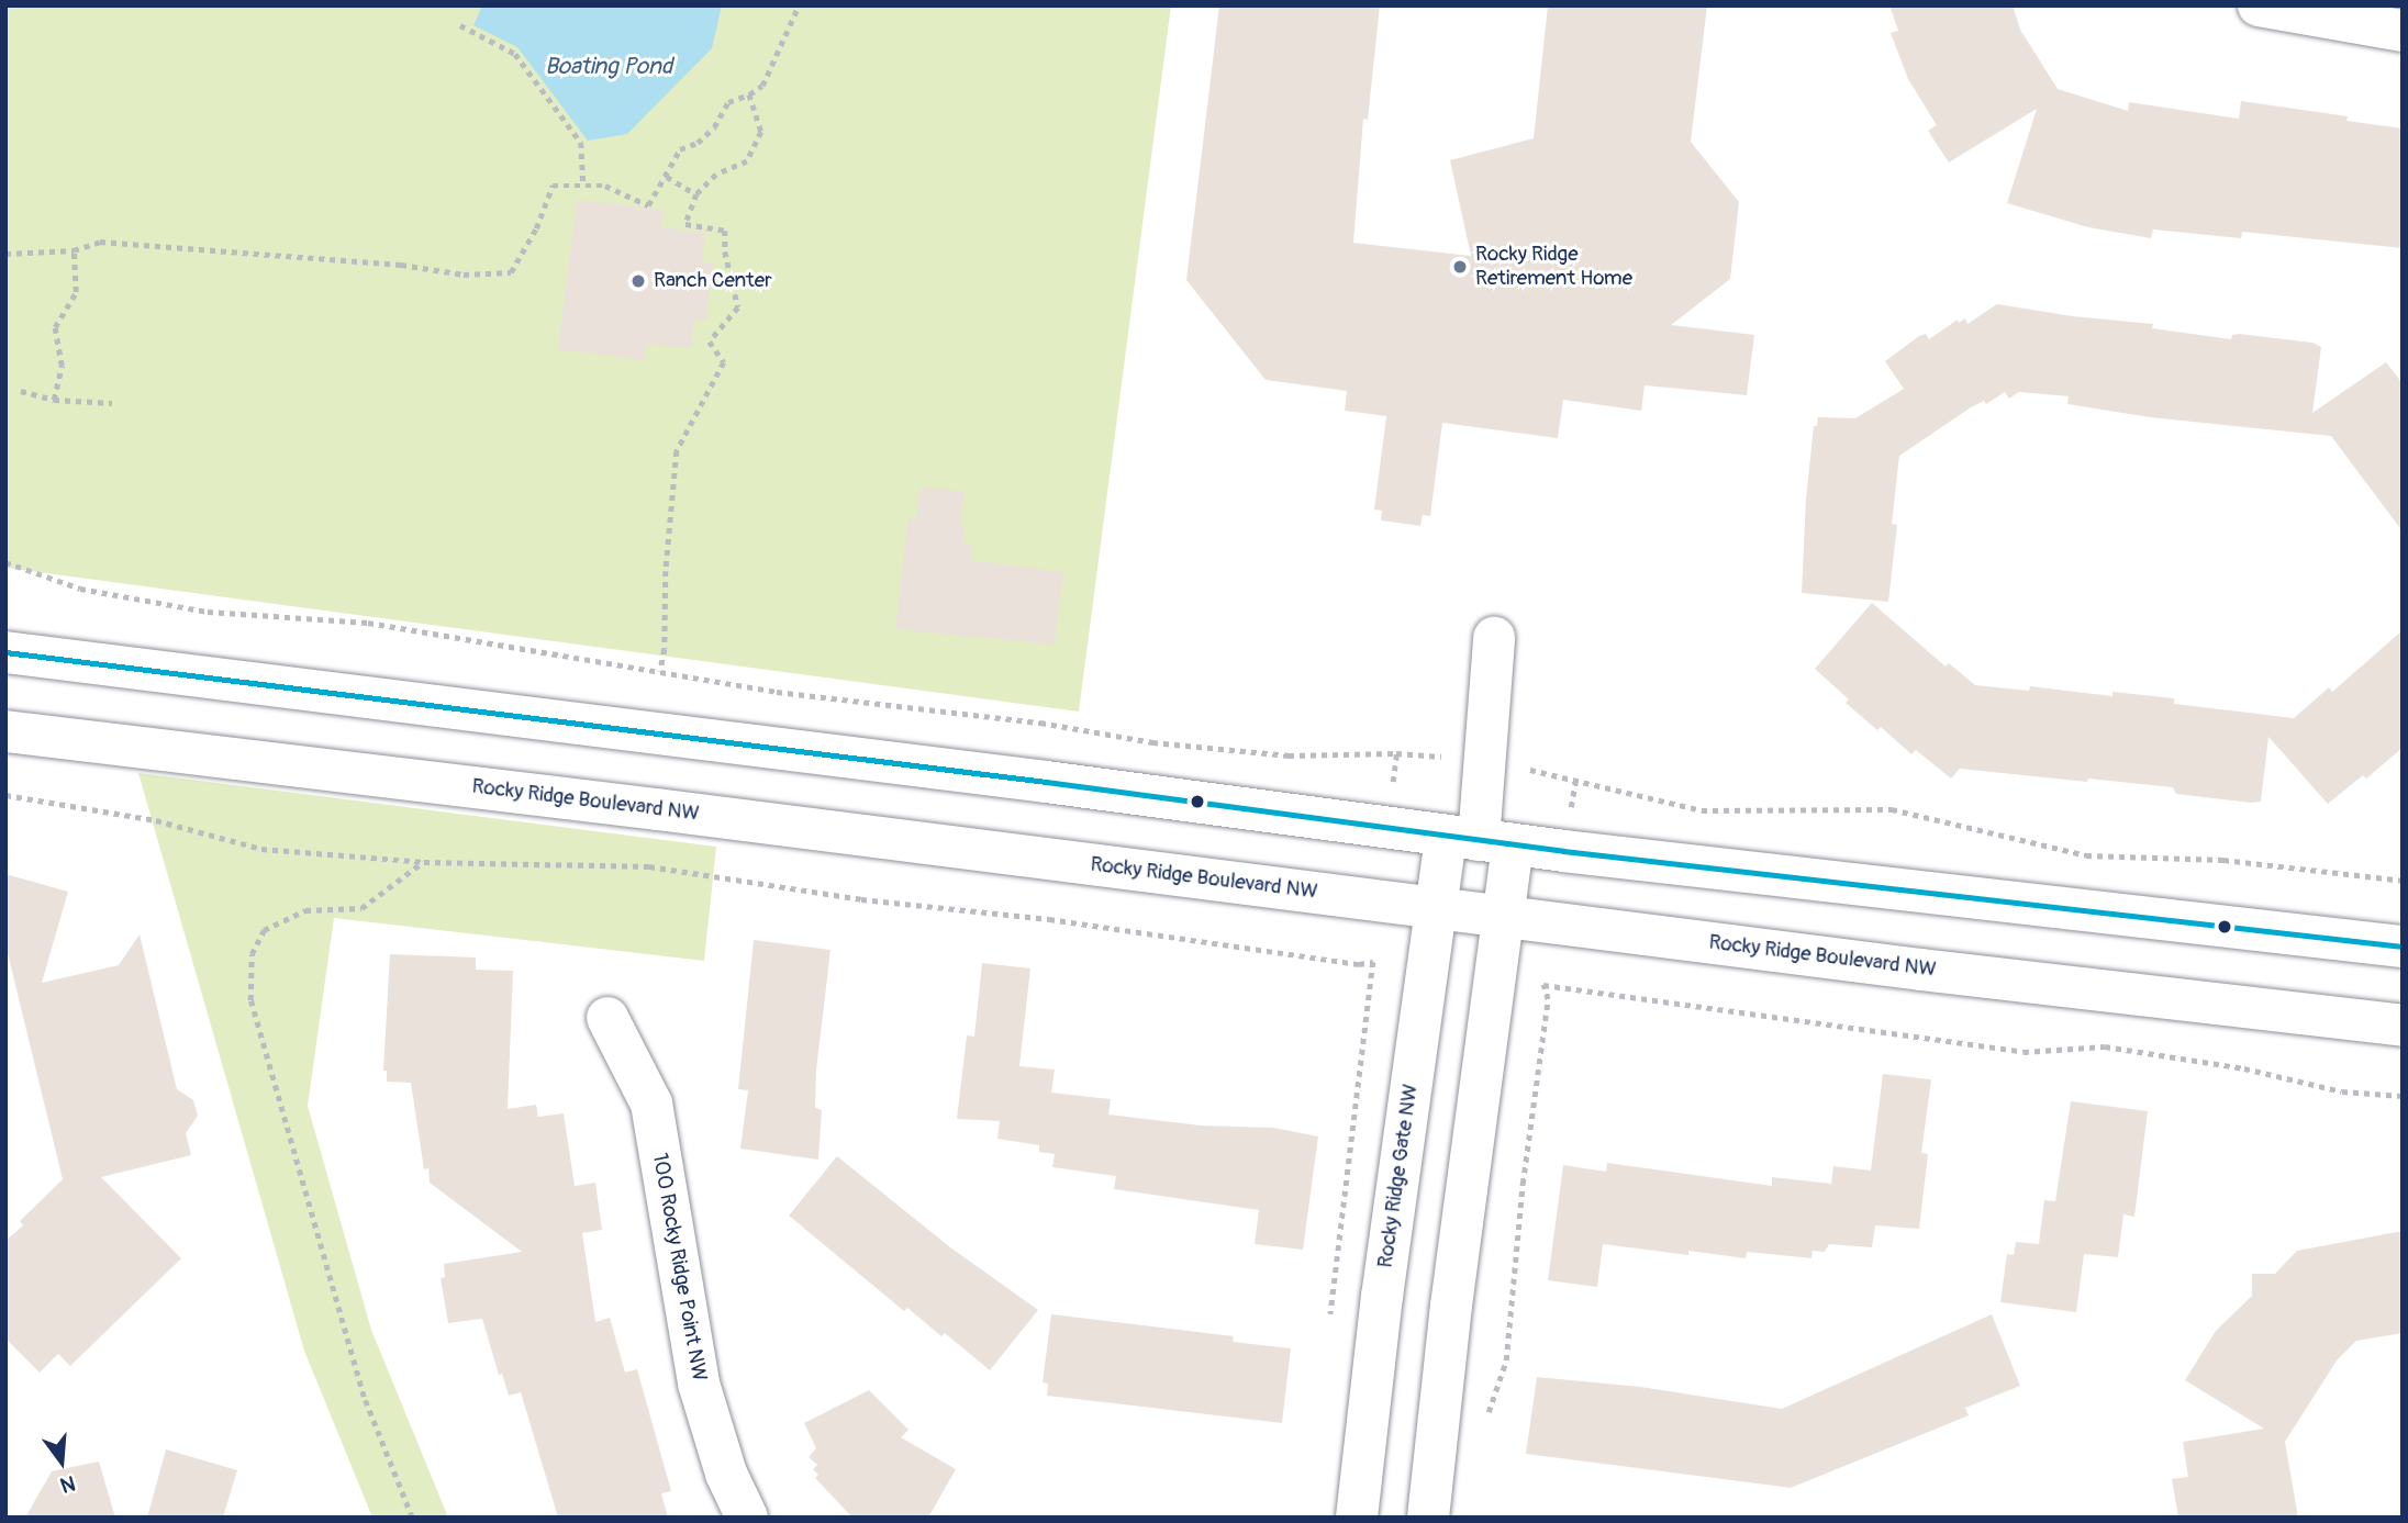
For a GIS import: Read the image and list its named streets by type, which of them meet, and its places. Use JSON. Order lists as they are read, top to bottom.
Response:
{
  "streets": {
    "street": ["Rocky Ridge Boulevard NW", "Rocky Ridge Gate NW", "100 Rocky Ridge Point NW"]
  },
  "crossings": [
    ["Rocky Ridge Boulevard NW", "Rocky Ridge Gate NW"]
  ],
  "water": ["Boating Pond"],
  "places": ["Rocky Ridge Retirement Home", "Ranch Center"],
  "north": "bottom"
}
